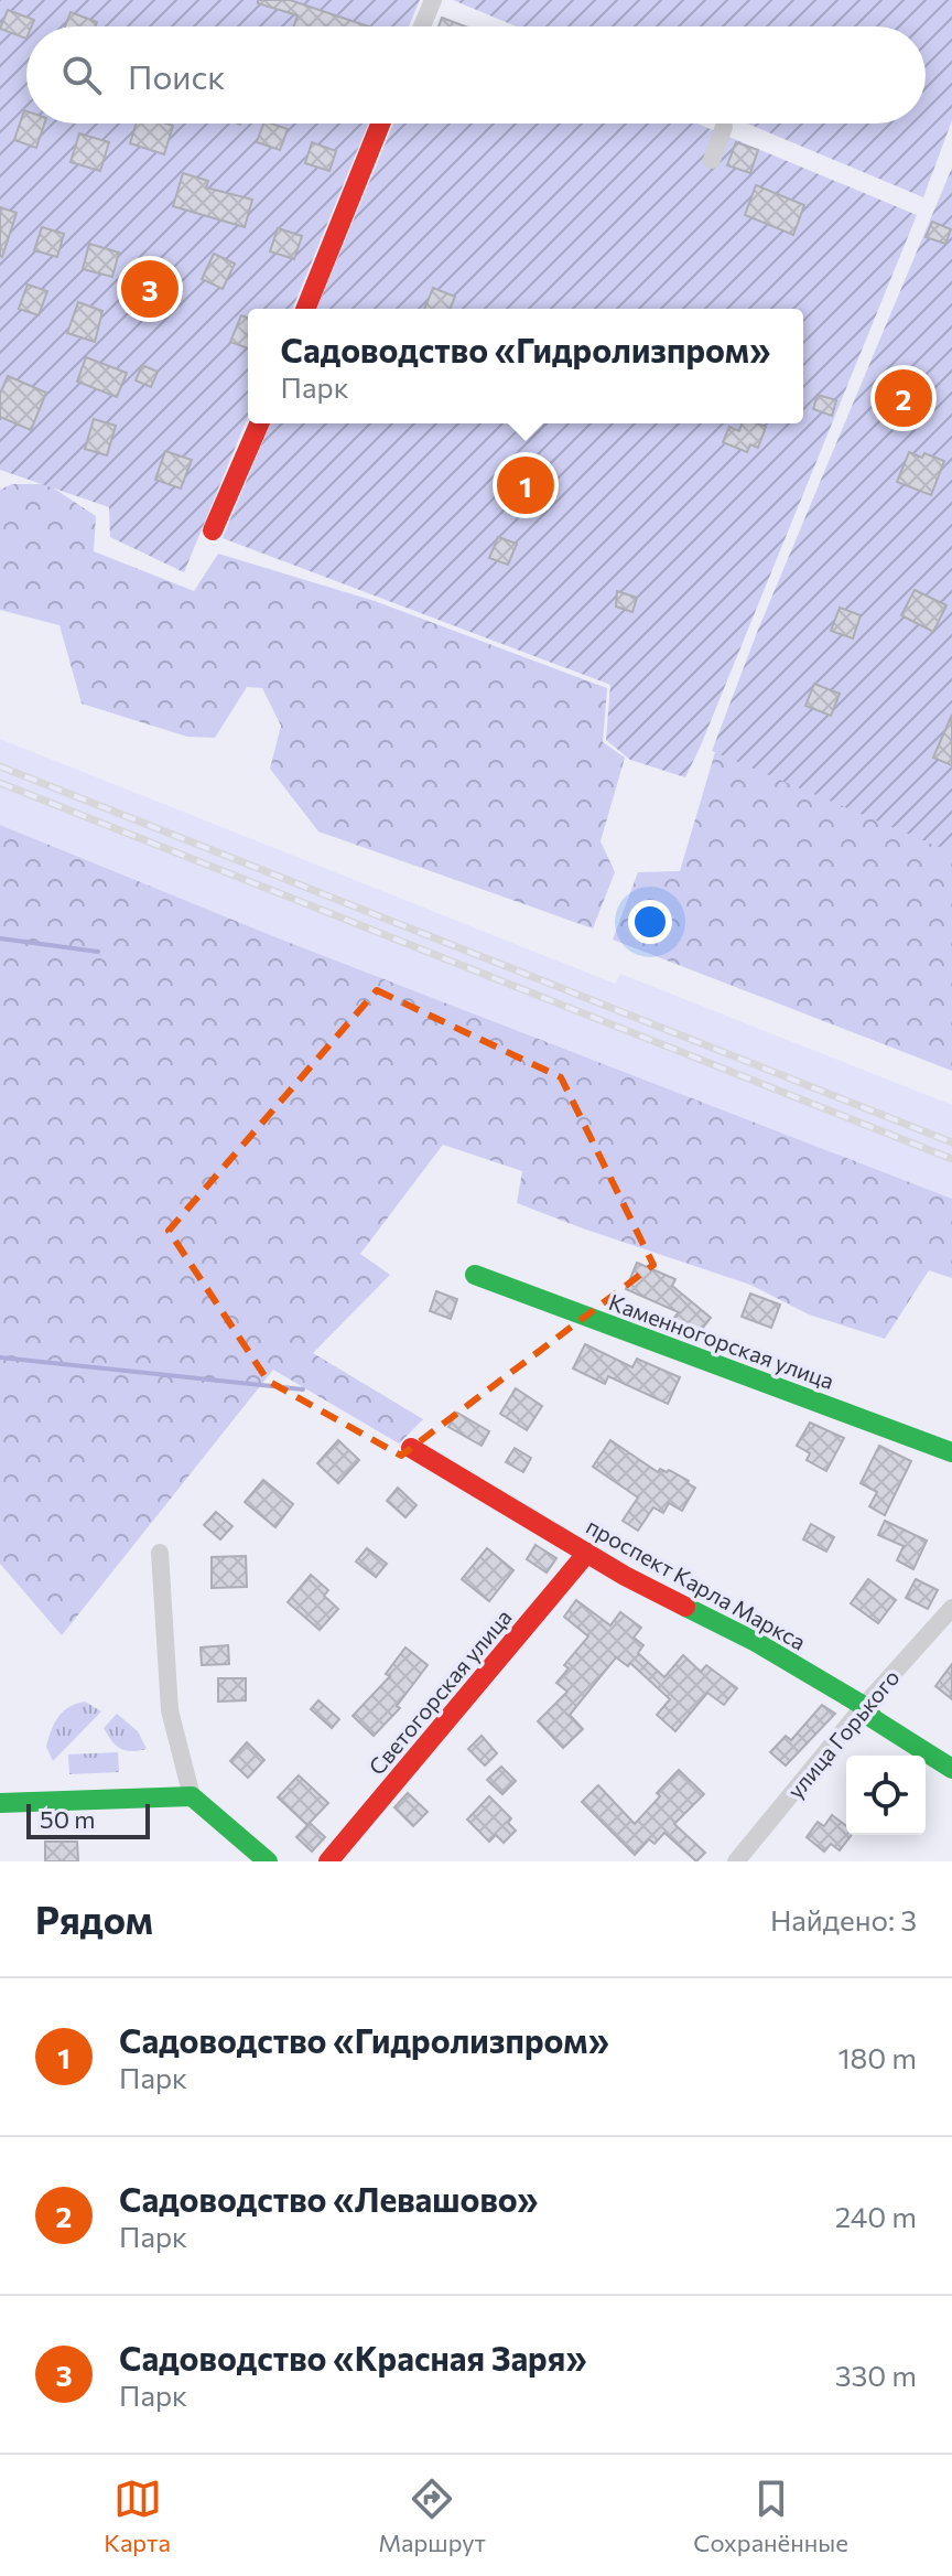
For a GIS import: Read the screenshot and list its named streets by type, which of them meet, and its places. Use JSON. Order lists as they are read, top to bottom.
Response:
{
  "streets": {
    "street": [
      "Каменногорская улица",
      "проспект Карла Маркса",
      "Светогорская улица",
      "улица Горького"
    ]
  },
  "crossings": [
    ["проспект Карла Маркса", "Светогорская улица"],
    ["проспект Карла Маркса", "улица Горького"]
  ],
  "scale_bar": "50 m",
  "page": {
    "search": "Поиск",
    "pins": ["3", "2", "1"],
    "popup": ["Садоводство «Гидролизпром»", "Парк"],
    "scale": "50 m",
    "heading": ["Рядом", "Найдено: 3"],
    "list": [
      {
        "mark": "1",
        "name": "Садоводство «Гидролизпром»",
        "note": "Парк",
        "value": "180 m"
      },
      {
        "mark": "2",
        "name": "Садоводство «Левашово»",
        "note": "Парк",
        "value": "240 m"
      },
      {
        "mark": "3",
        "name": "Садоводство «Красная Заря»",
        "note": "Парк",
        "value": "330 m"
      }
    ],
    "nav": ["Карта", "Маршрут", "Сохранённые"]
  }
}
